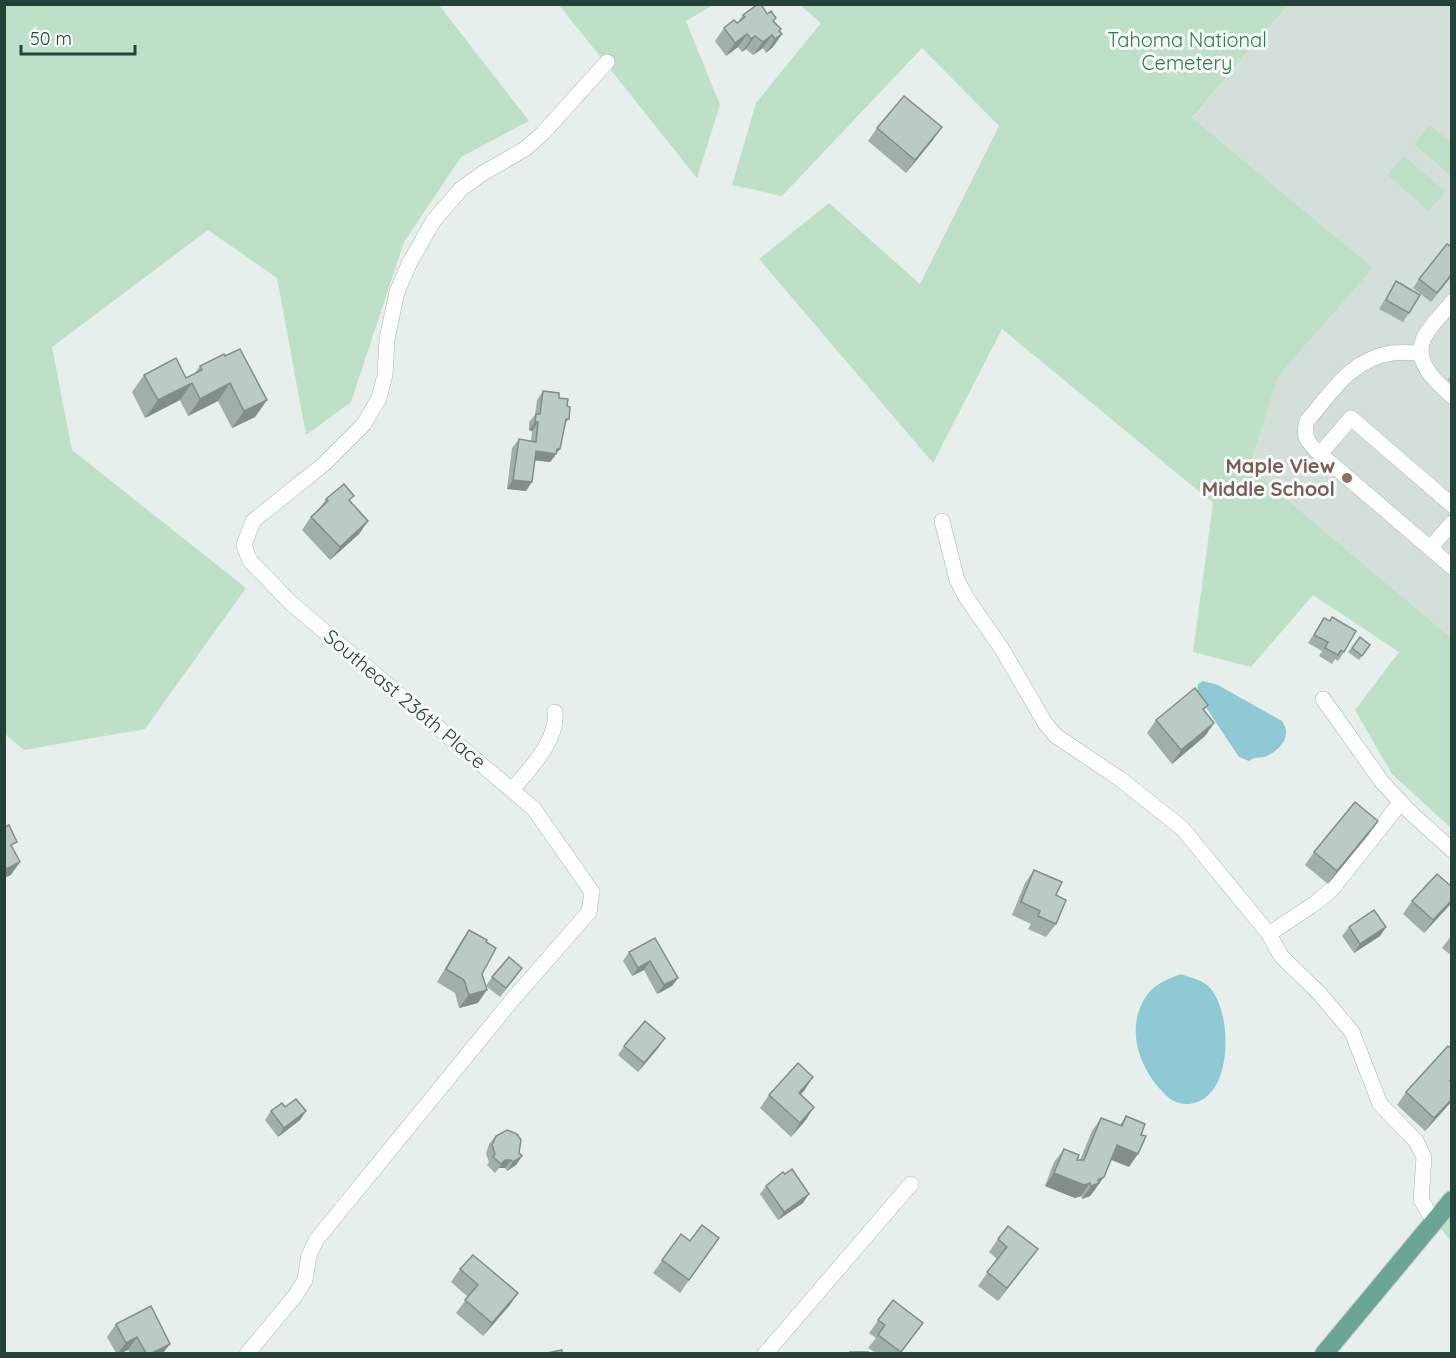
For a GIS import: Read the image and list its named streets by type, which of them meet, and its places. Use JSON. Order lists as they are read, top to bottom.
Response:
{
  "streets": {
    "street": ["Southeast 236th Place"]
  },
  "parks": ["Tahoma National Cemetery"],
  "places": ["Maple View Middle School"],
  "scale_bar": "50 m"
}
